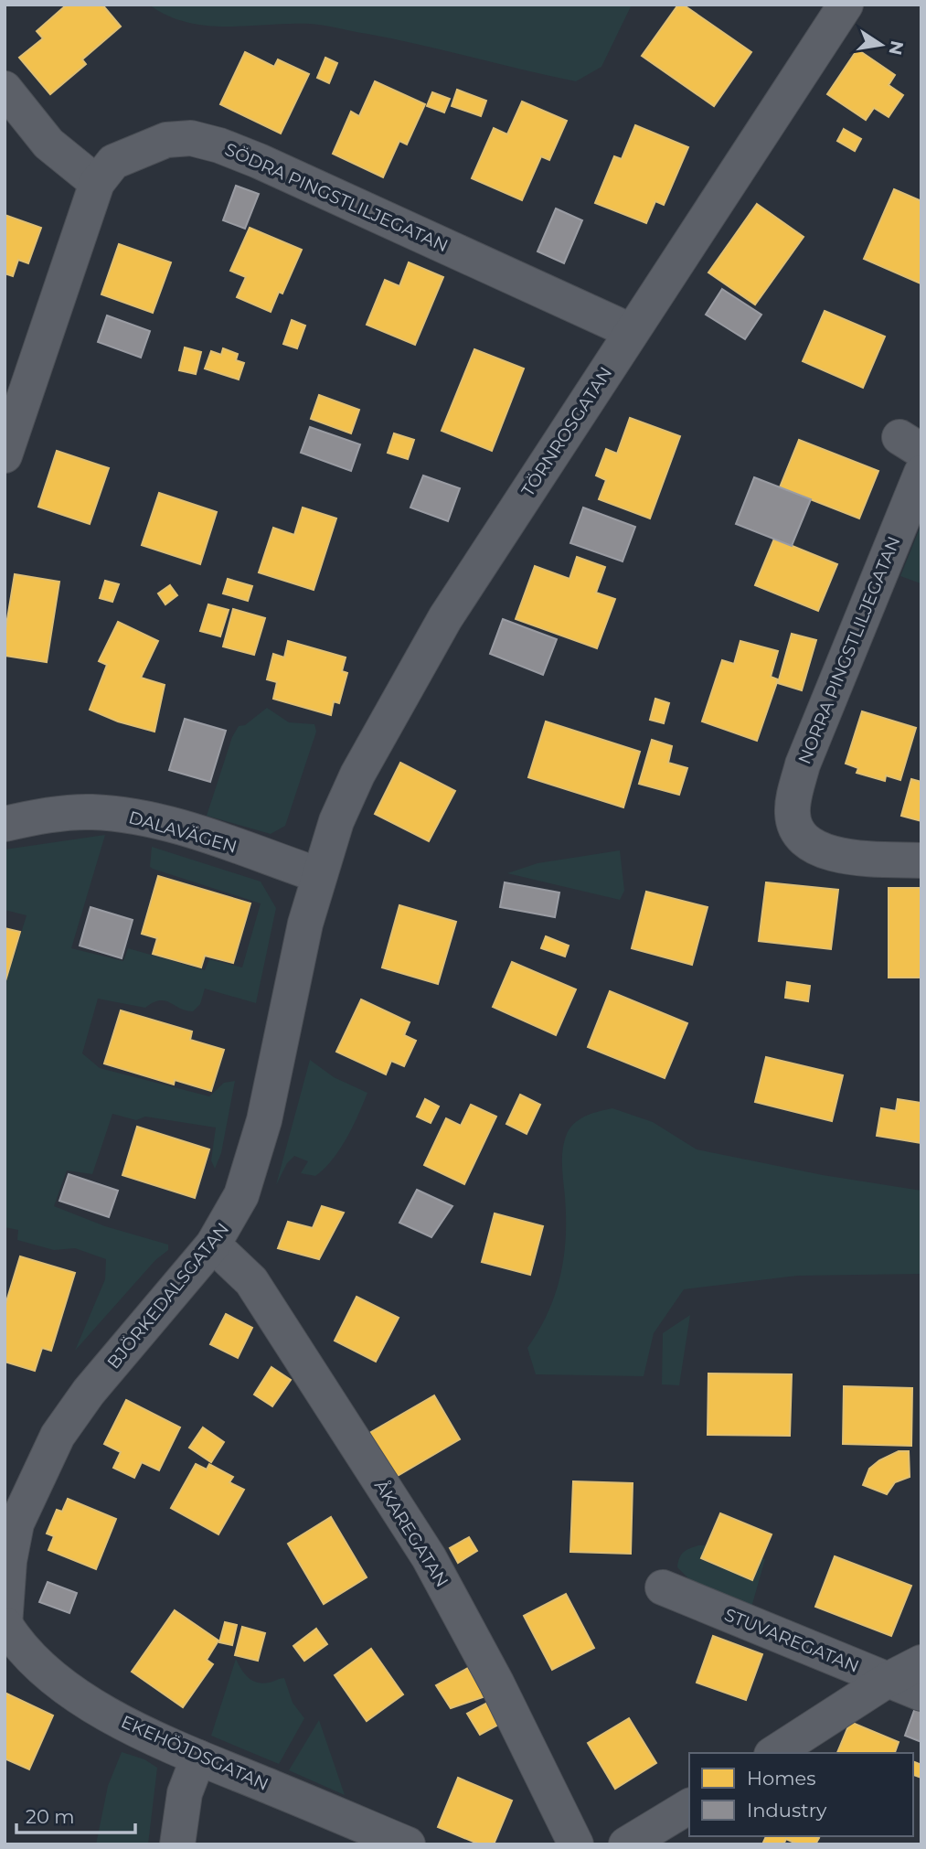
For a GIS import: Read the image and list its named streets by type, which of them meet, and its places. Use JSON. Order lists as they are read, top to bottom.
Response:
{
  "streets": {
    "street": [
      "SÖDRA PINGSTLILJEGATAN",
      "TÖRNROSGATAN",
      "NORRA PINGSTLILJEGATAN",
      "DALAVÄGEN",
      "BJÖRKEDALSGATAN",
      "ÅKAREGATAN",
      "STUVAREGATAN",
      "EKEHÖJDSGATAN"
    ]
  },
  "crossings": [
    ["SÖDRA PINGSTLILJEGATAN", "TÖRNROSGATAN"],
    ["TÖRNROSGATAN", "DALAVÄGEN"],
    ["TÖRNROSGATAN", "BJÖRKEDALSGATAN"],
    ["DALAVÄGEN", "BJÖRKEDALSGATAN"],
    ["BJÖRKEDALSGATAN", "ÅKAREGATAN"],
    ["BJÖRKEDALSGATAN", "EKEHÖJDSGATAN"]
  ],
  "legend": ["Homes", "Industry"],
  "scale_bar": "20 m",
  "north": "right"
}
